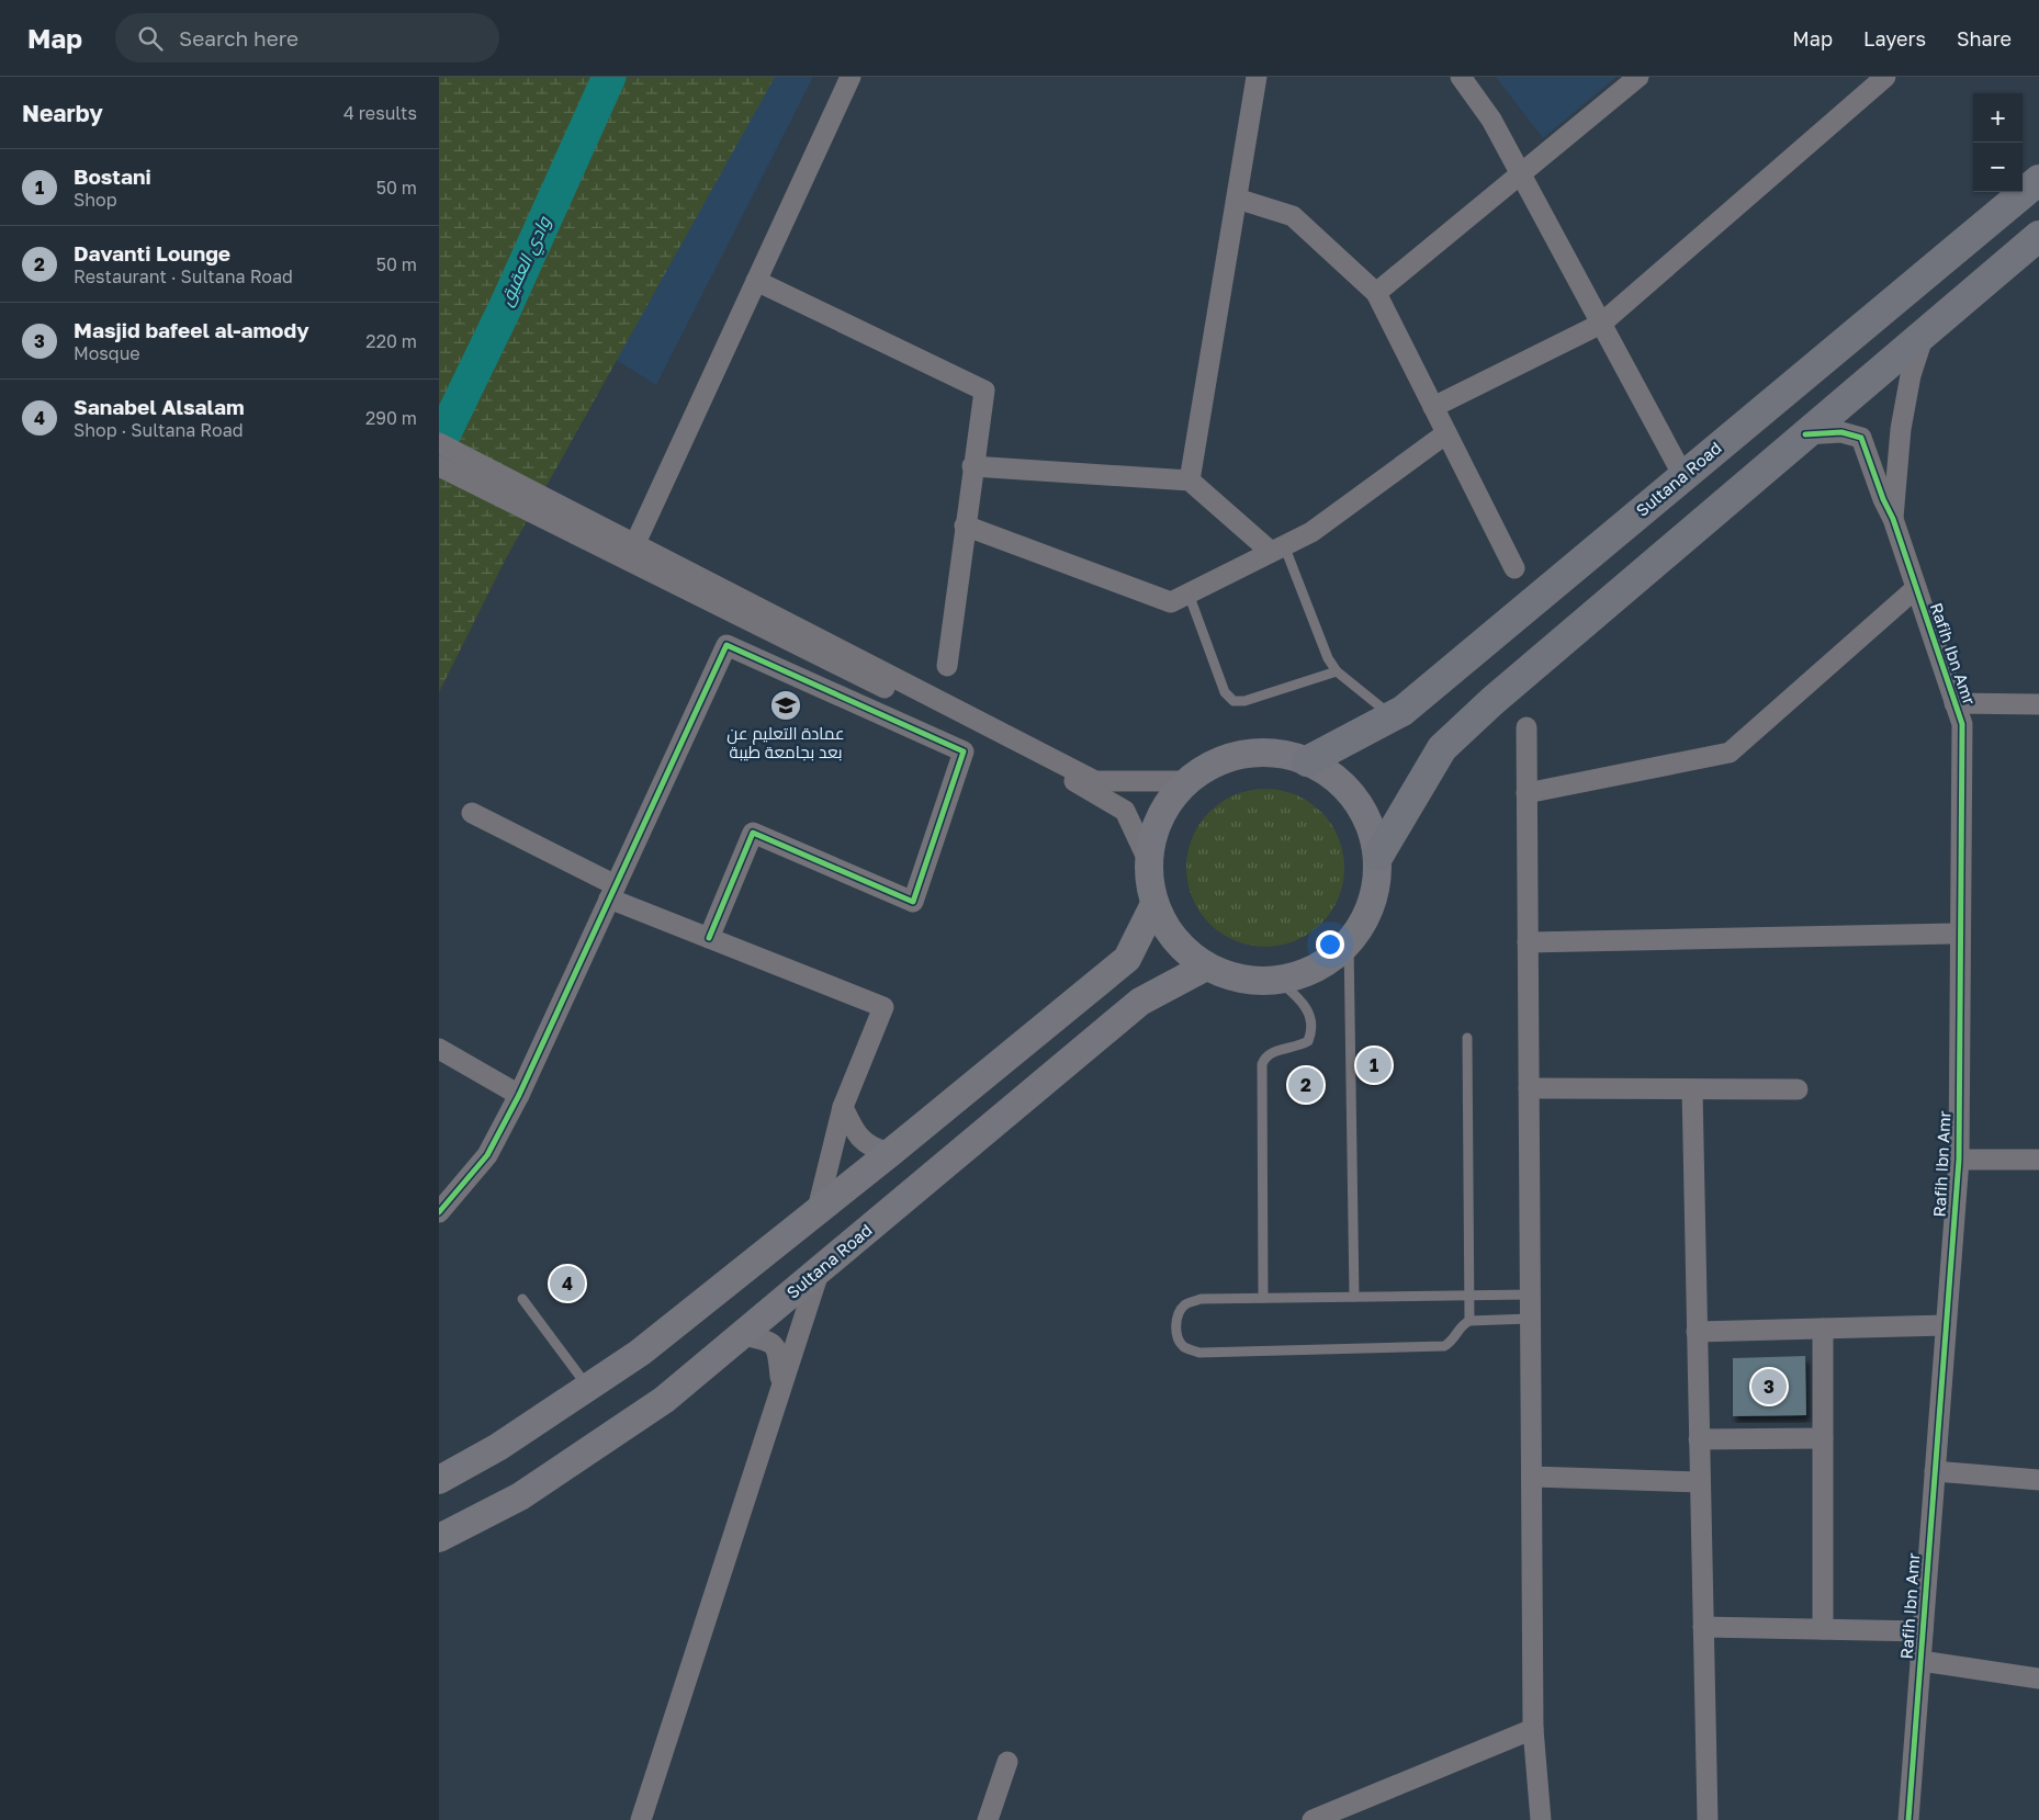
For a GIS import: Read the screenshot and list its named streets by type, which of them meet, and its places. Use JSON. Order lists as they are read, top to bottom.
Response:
{
  "streets": {
    "main road": ["Sultana Road"],
    "street": ["Rafih Ibn Amr"]
  },
  "water": ["وادي العقيق"],
  "places": {
    "school or university": ["عمادة التعليم عن بعد بجامعة طيبة"]
  },
  "page": {
    "header": "Map",
    "search": "Search here",
    "nav": ["Map", "Layers", "Share"],
    "heading": ["Nearby", "4 results"],
    "map_buttons": ["+", "−"],
    "list": [
      {
        "mark": "1",
        "name": "Bostani",
        "note": "Shop",
        "value": "50 m"
      },
      {
        "mark": "2",
        "name": "Davanti Lounge",
        "note": "Restaurant · Sultana Road",
        "value": "50 m"
      },
      {
        "mark": "3",
        "name": "Masjid bafeel al-amody",
        "note": "Mosque",
        "value": "220 m"
      },
      {
        "mark": "4",
        "name": "Sanabel Alsalam",
        "note": "Shop · Sultana Road",
        "value": "290 m"
      }
    ],
    "pins": [
      "1",
      "2",
      "4",
      "3"
    ]
  }
}
